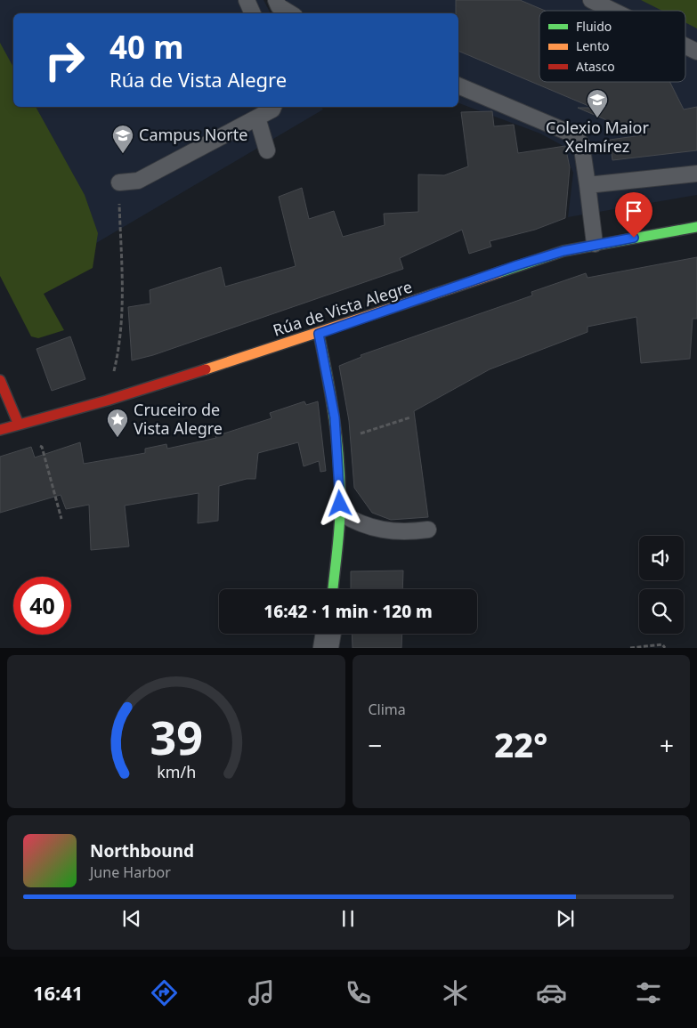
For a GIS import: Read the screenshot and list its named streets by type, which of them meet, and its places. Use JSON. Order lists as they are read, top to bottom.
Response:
{
  "streets": {
    "main road": ["Rúa de Vista Alegre"]
  },
  "places": {
    "school or university": ["Colexio Maior Xelmírez", "Campus Norte"],
    "place": ["Cruceiro de Vista Alegre"]
  },
  "legend": ["Fluido", "Lento", "Atasco"],
  "page": {
    "turn": ["40 m", "Rúa de Vista Alegre"],
    "limit": "40",
    "trip": "16:42 · 1 min · 120 m",
    "tile": "Clima",
    "heat": ["−", "22°", "+"],
    "song": ["Northbound", "June Harbor"],
    "tabs": "16:41",
    "gauge": ["39", "km/h"]
  }
}
